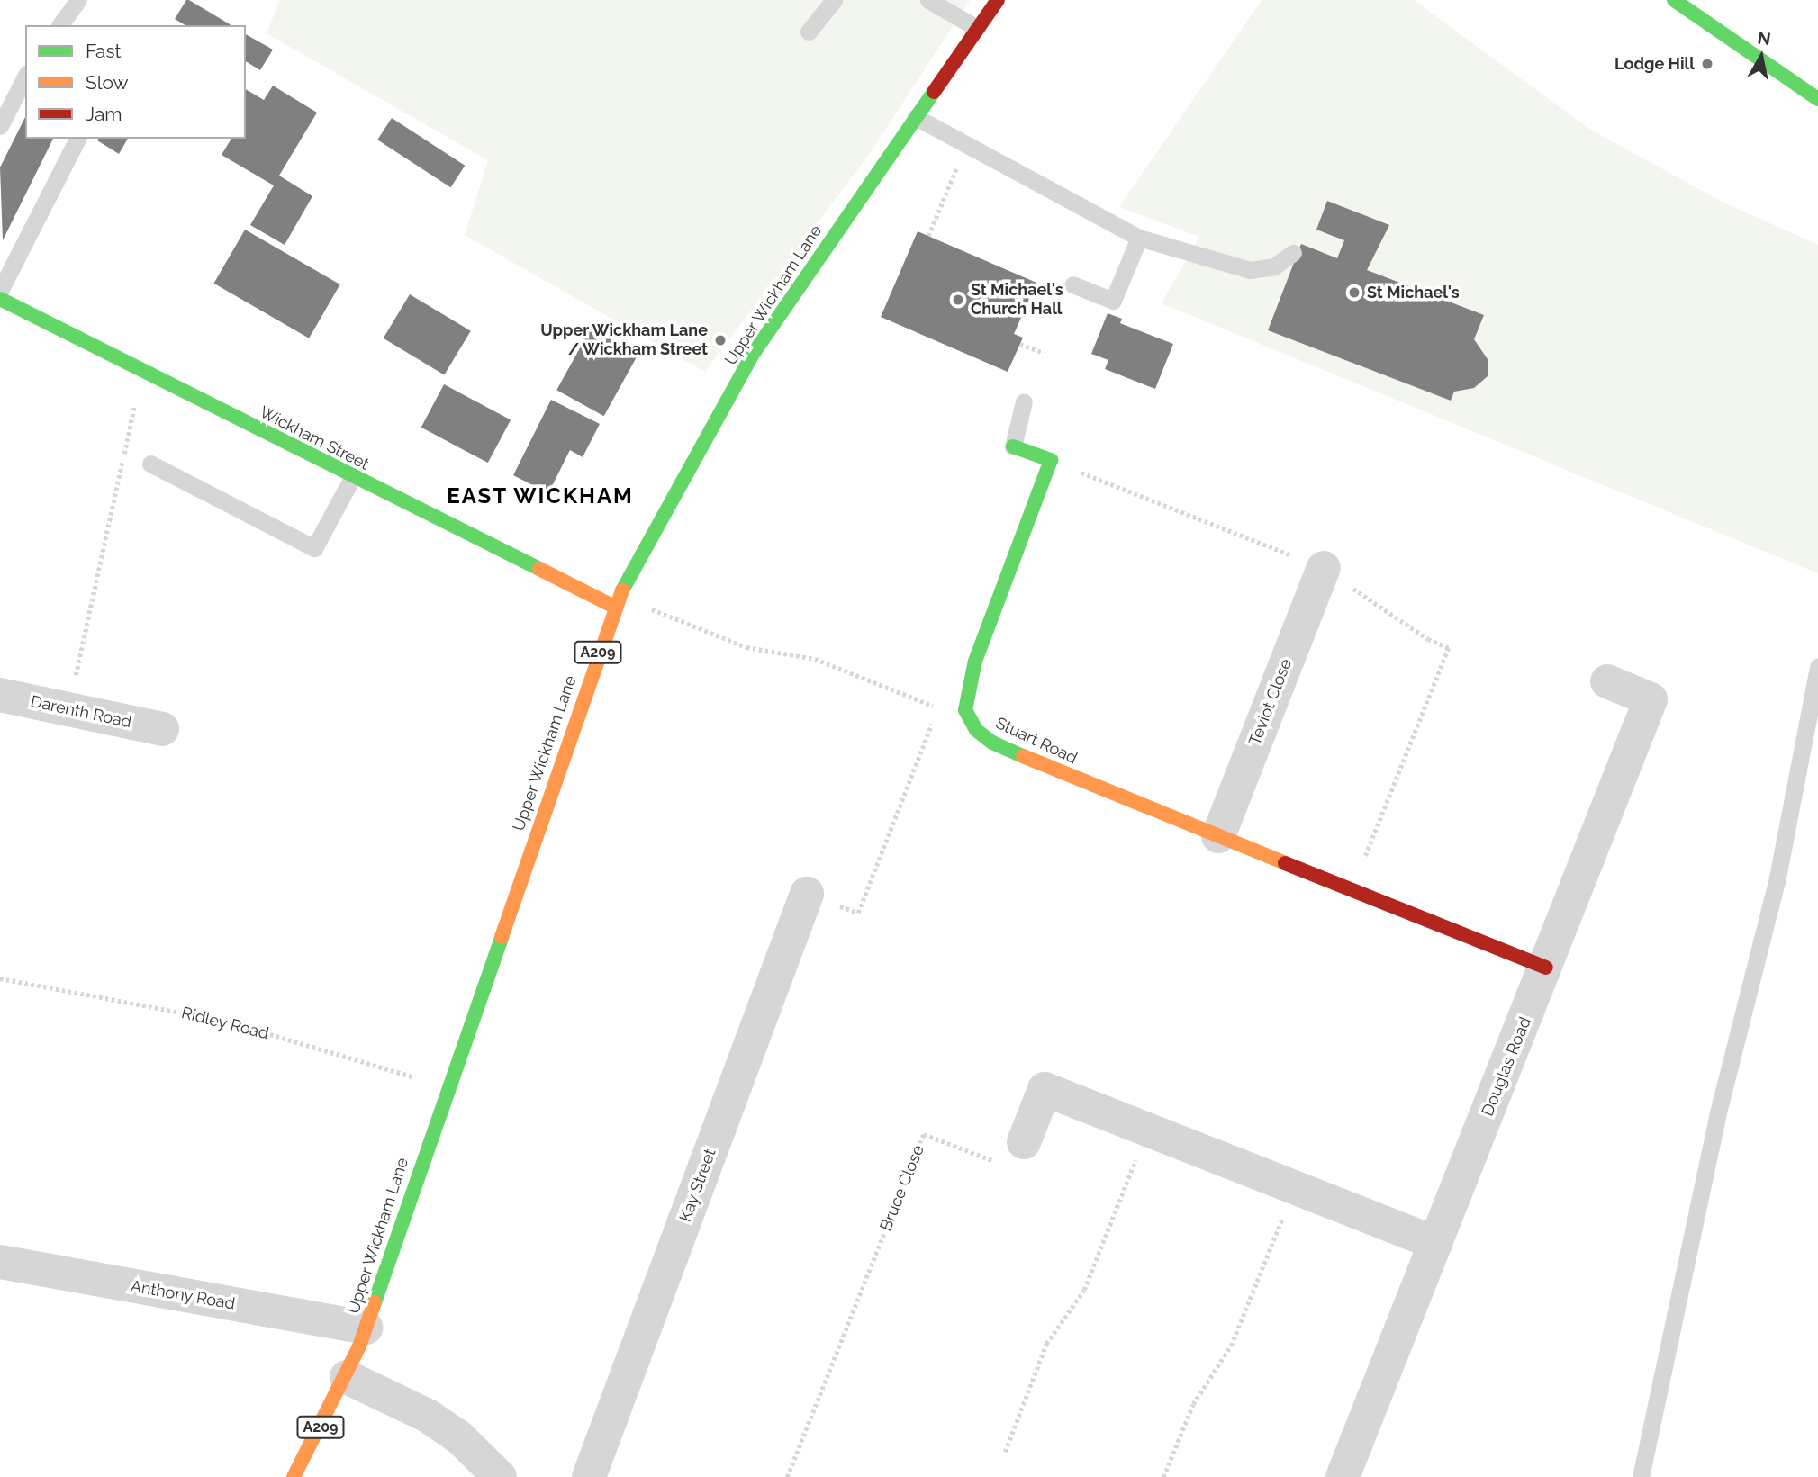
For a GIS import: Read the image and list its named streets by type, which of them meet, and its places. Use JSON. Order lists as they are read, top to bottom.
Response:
{
  "streets": {
    "street": [
      "Upper Wickham Lane",
      "Wickham Street",
      "A209",
      "Teviot Close",
      "Darenth Road",
      "Stuart Road",
      "Douglas Road",
      "Kay Street",
      "Anthony Road"
    ],
    "path": ["Ridley Road", "Bruce Close"]
  },
  "crossings": [
    ["Upper Wickham Lane", "Wickham Street"],
    ["Upper Wickham Lane", "Ridley Road"],
    ["Upper Wickham Lane", "Anthony Road"],
    ["Teviot Close", "Stuart Road"],
    ["Stuart Road", "Douglas Road"]
  ],
  "districts": ["EAST WICKHAM"],
  "places": [
    "Lodge Hill",
    "St Michael's",
    "St Michael's Church Hall",
    "Upper Wickham Lane / Wickham Street"
  ],
  "legend": ["Fast", "Slow", "Jam"],
  "north": "top"
}
